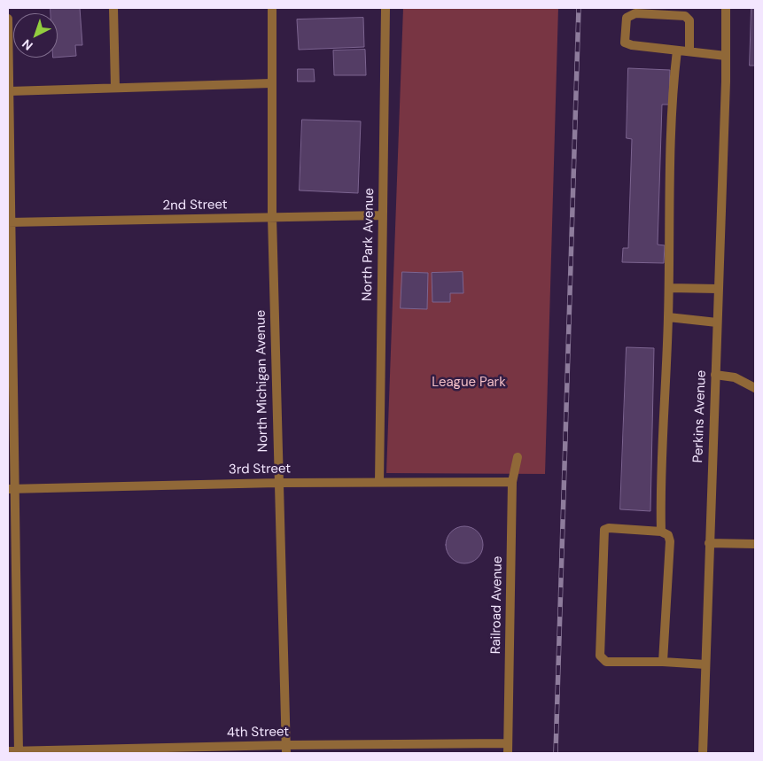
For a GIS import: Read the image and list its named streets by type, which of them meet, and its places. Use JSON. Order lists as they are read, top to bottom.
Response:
{
  "streets": {
    "street": [
      "2nd Street",
      "North Park Avenue",
      "North Michigan Avenue",
      "Perkins Avenue",
      "3rd Street",
      "Railroad Avenue",
      "4th Street"
    ]
  },
  "crossings": [
    ["2nd Street", "North Park Avenue"],
    ["2nd Street", "North Michigan Avenue"],
    ["North Park Avenue", "3rd Street"],
    ["North Michigan Avenue", "3rd Street"],
    ["North Michigan Avenue", "4th Street"],
    ["3rd Street", "Railroad Avenue"],
    ["Railroad Avenue", "4th Street"]
  ],
  "parks": ["League Park"],
  "north": "bottom left"
}
